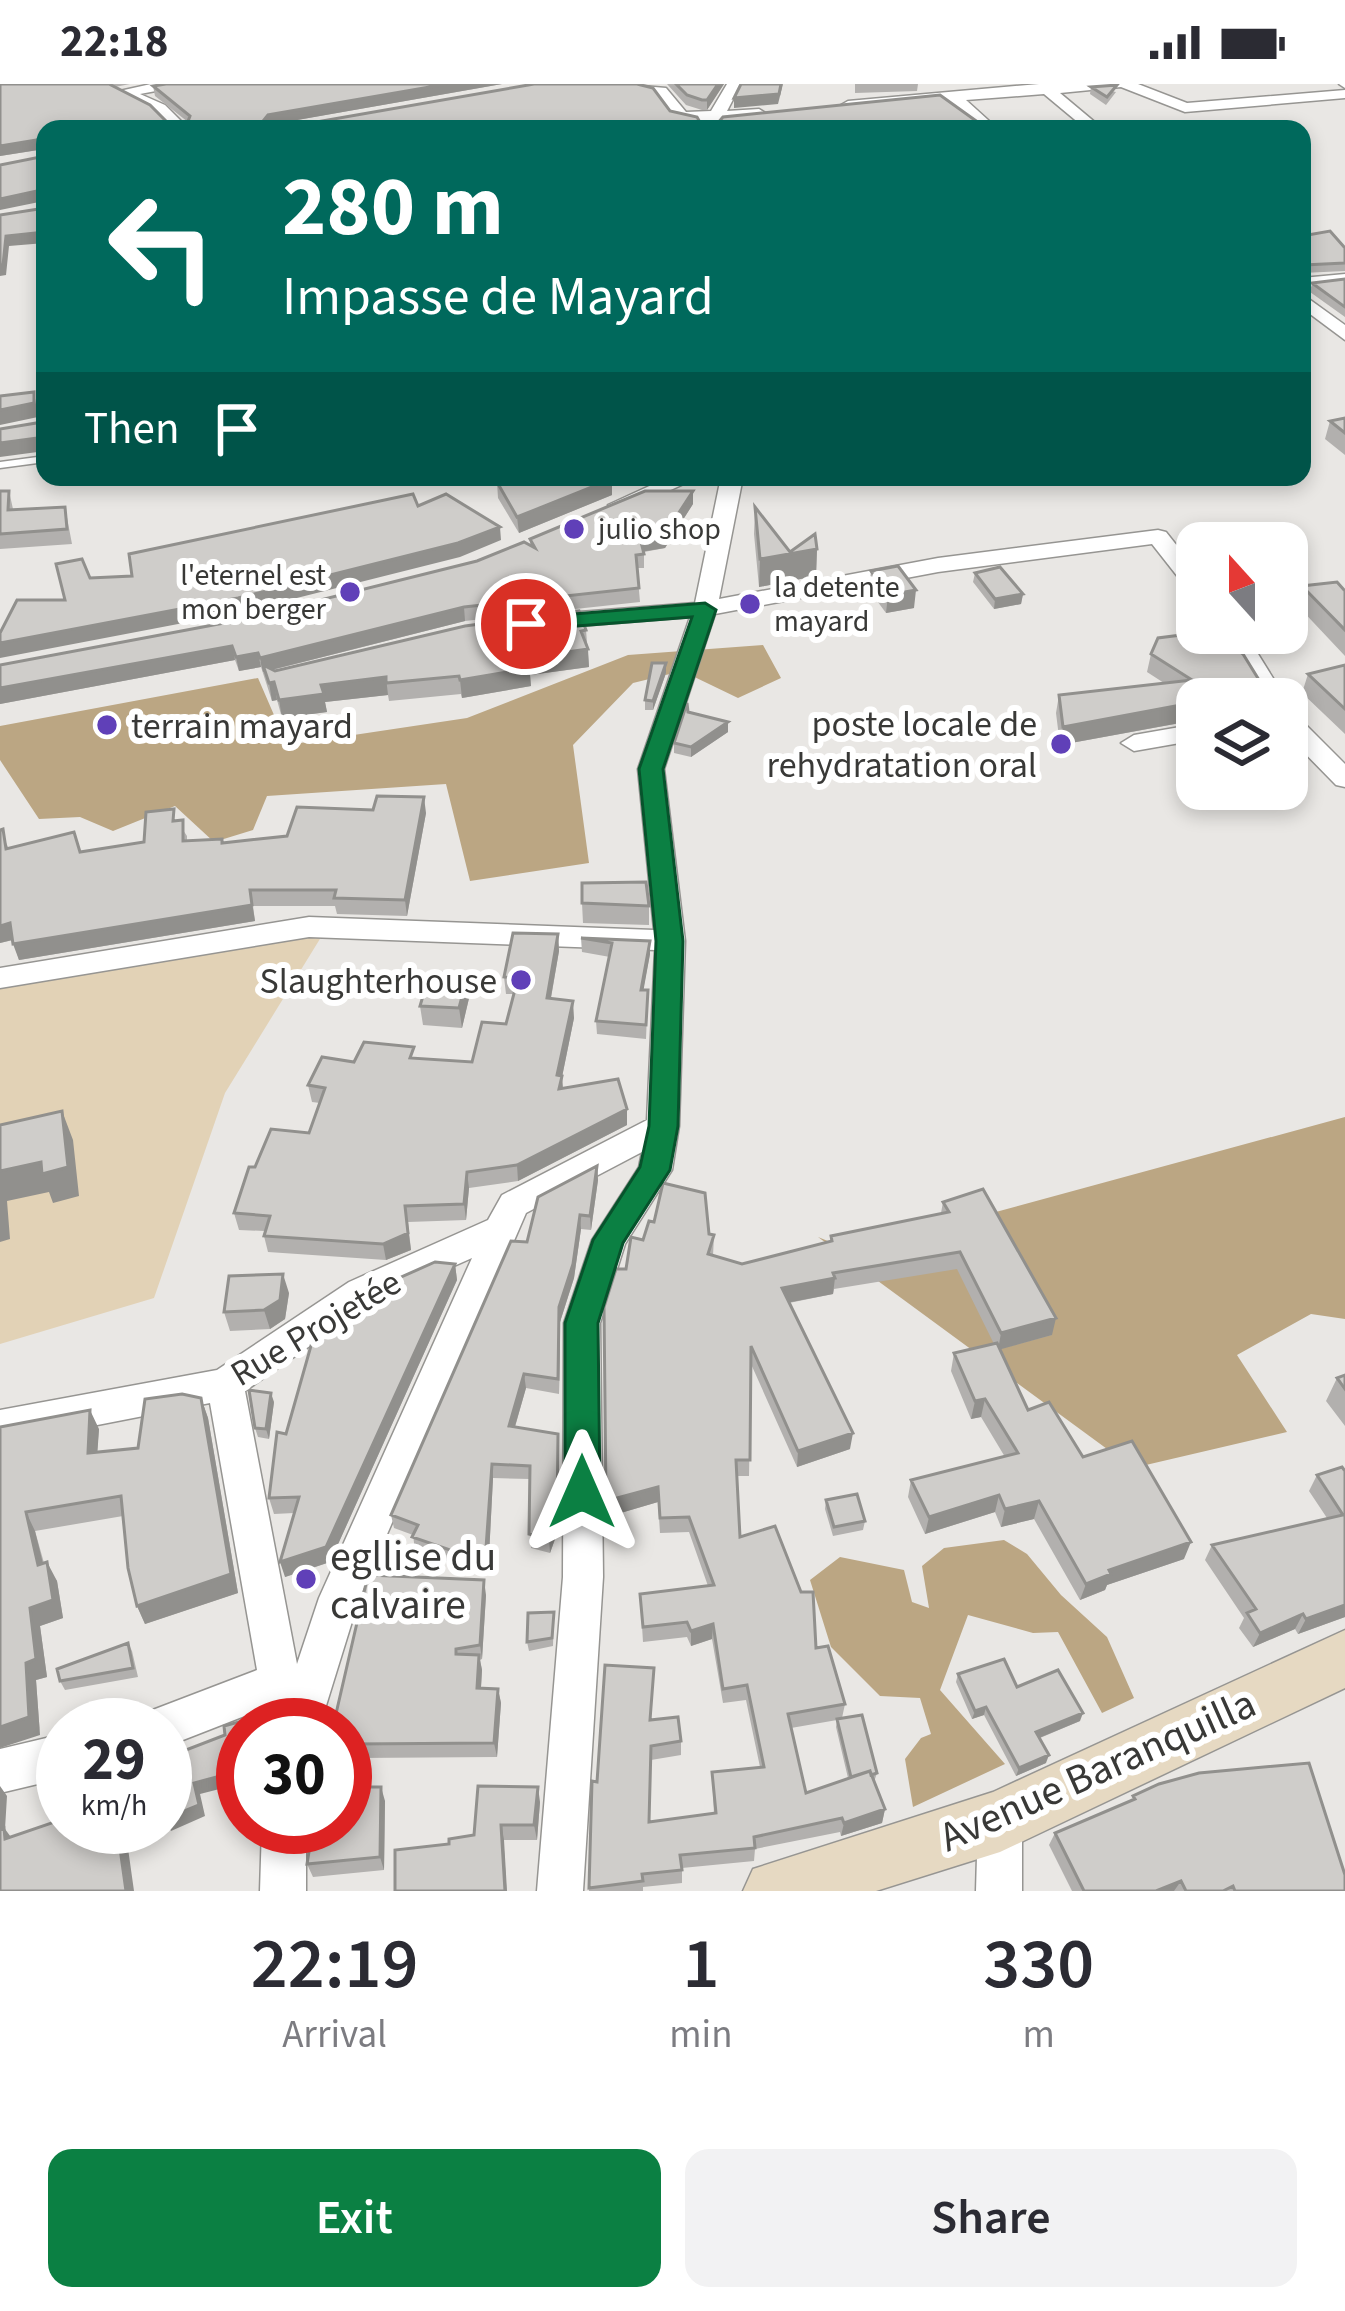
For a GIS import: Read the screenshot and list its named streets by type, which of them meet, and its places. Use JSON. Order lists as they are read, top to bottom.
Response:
{
  "streets": {
    "main road": ["Avenue Baranquilla"],
    "street": ["Rue Projetée"]
  },
  "places": [
    "julio shop",
    "l'eternel est mon berger",
    "la detente mayard",
    "terrain mayard",
    "poste locale de rehydratation oral",
    "Slaughterhouse",
    "egllise du calvaire"
  ],
  "north": "top",
  "page": {
    "status": "22:18",
    "turn": ["280 m", "Impasse de Mayard"],
    "then": "Then",
    "speed": "29 km/h",
    "limit": "30",
    "eta": [
      "22:19",
      "Arrival",
      "1",
      "min",
      "330",
      "m"
    ],
    "buttons": ["Exit", "Share"]
  }
}
